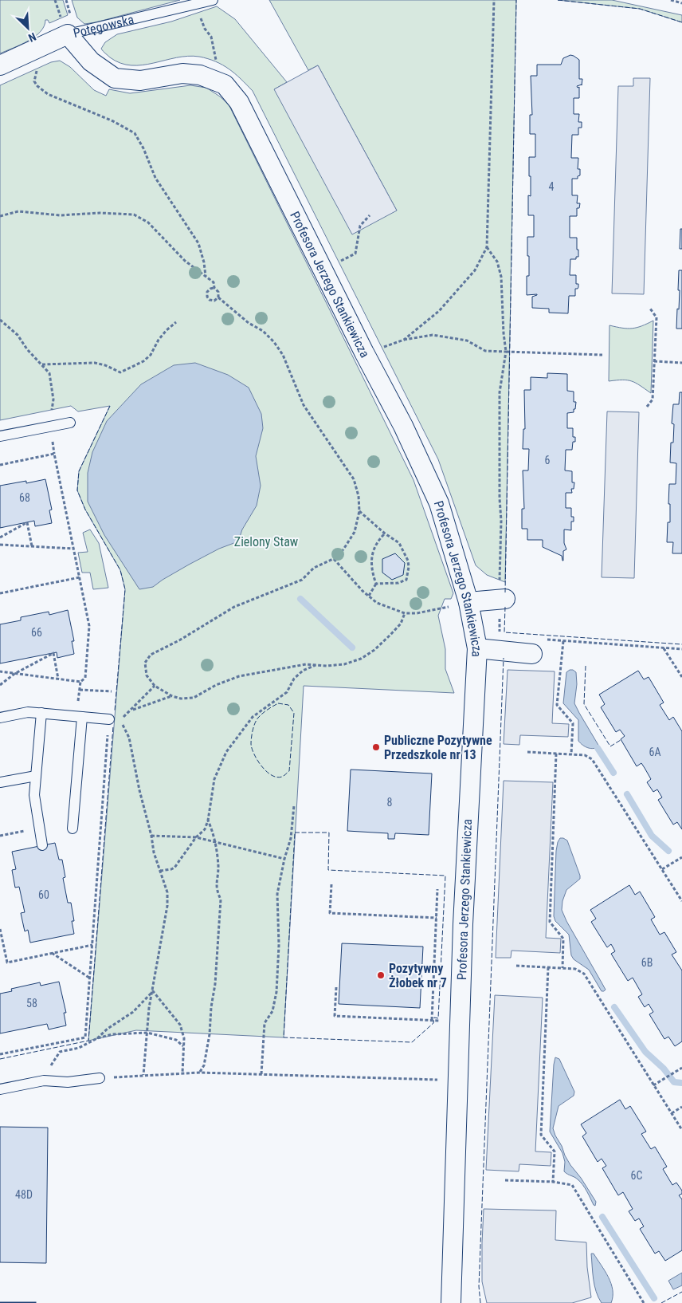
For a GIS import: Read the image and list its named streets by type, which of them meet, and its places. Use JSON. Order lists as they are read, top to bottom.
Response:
{
  "streets": {
    "street": ["Potęgowska", "Profesora Jerzego Stankiewicza"]
  },
  "crossings": [
    ["Potęgowska", "Profesora Jerzego Stankiewicza"]
  ],
  "parks": ["Zielony Staw"],
  "places": ["Publiczne Pozytywne Przedszkole nr 13", "Pozytywny Żłobek nr 7"],
  "house_numbers": [
    "4",
    "6",
    "68",
    "66",
    "6A",
    "8",
    "60",
    "6B",
    "58",
    "6C",
    "48D"
  ],
  "north": "bottom right"
}
